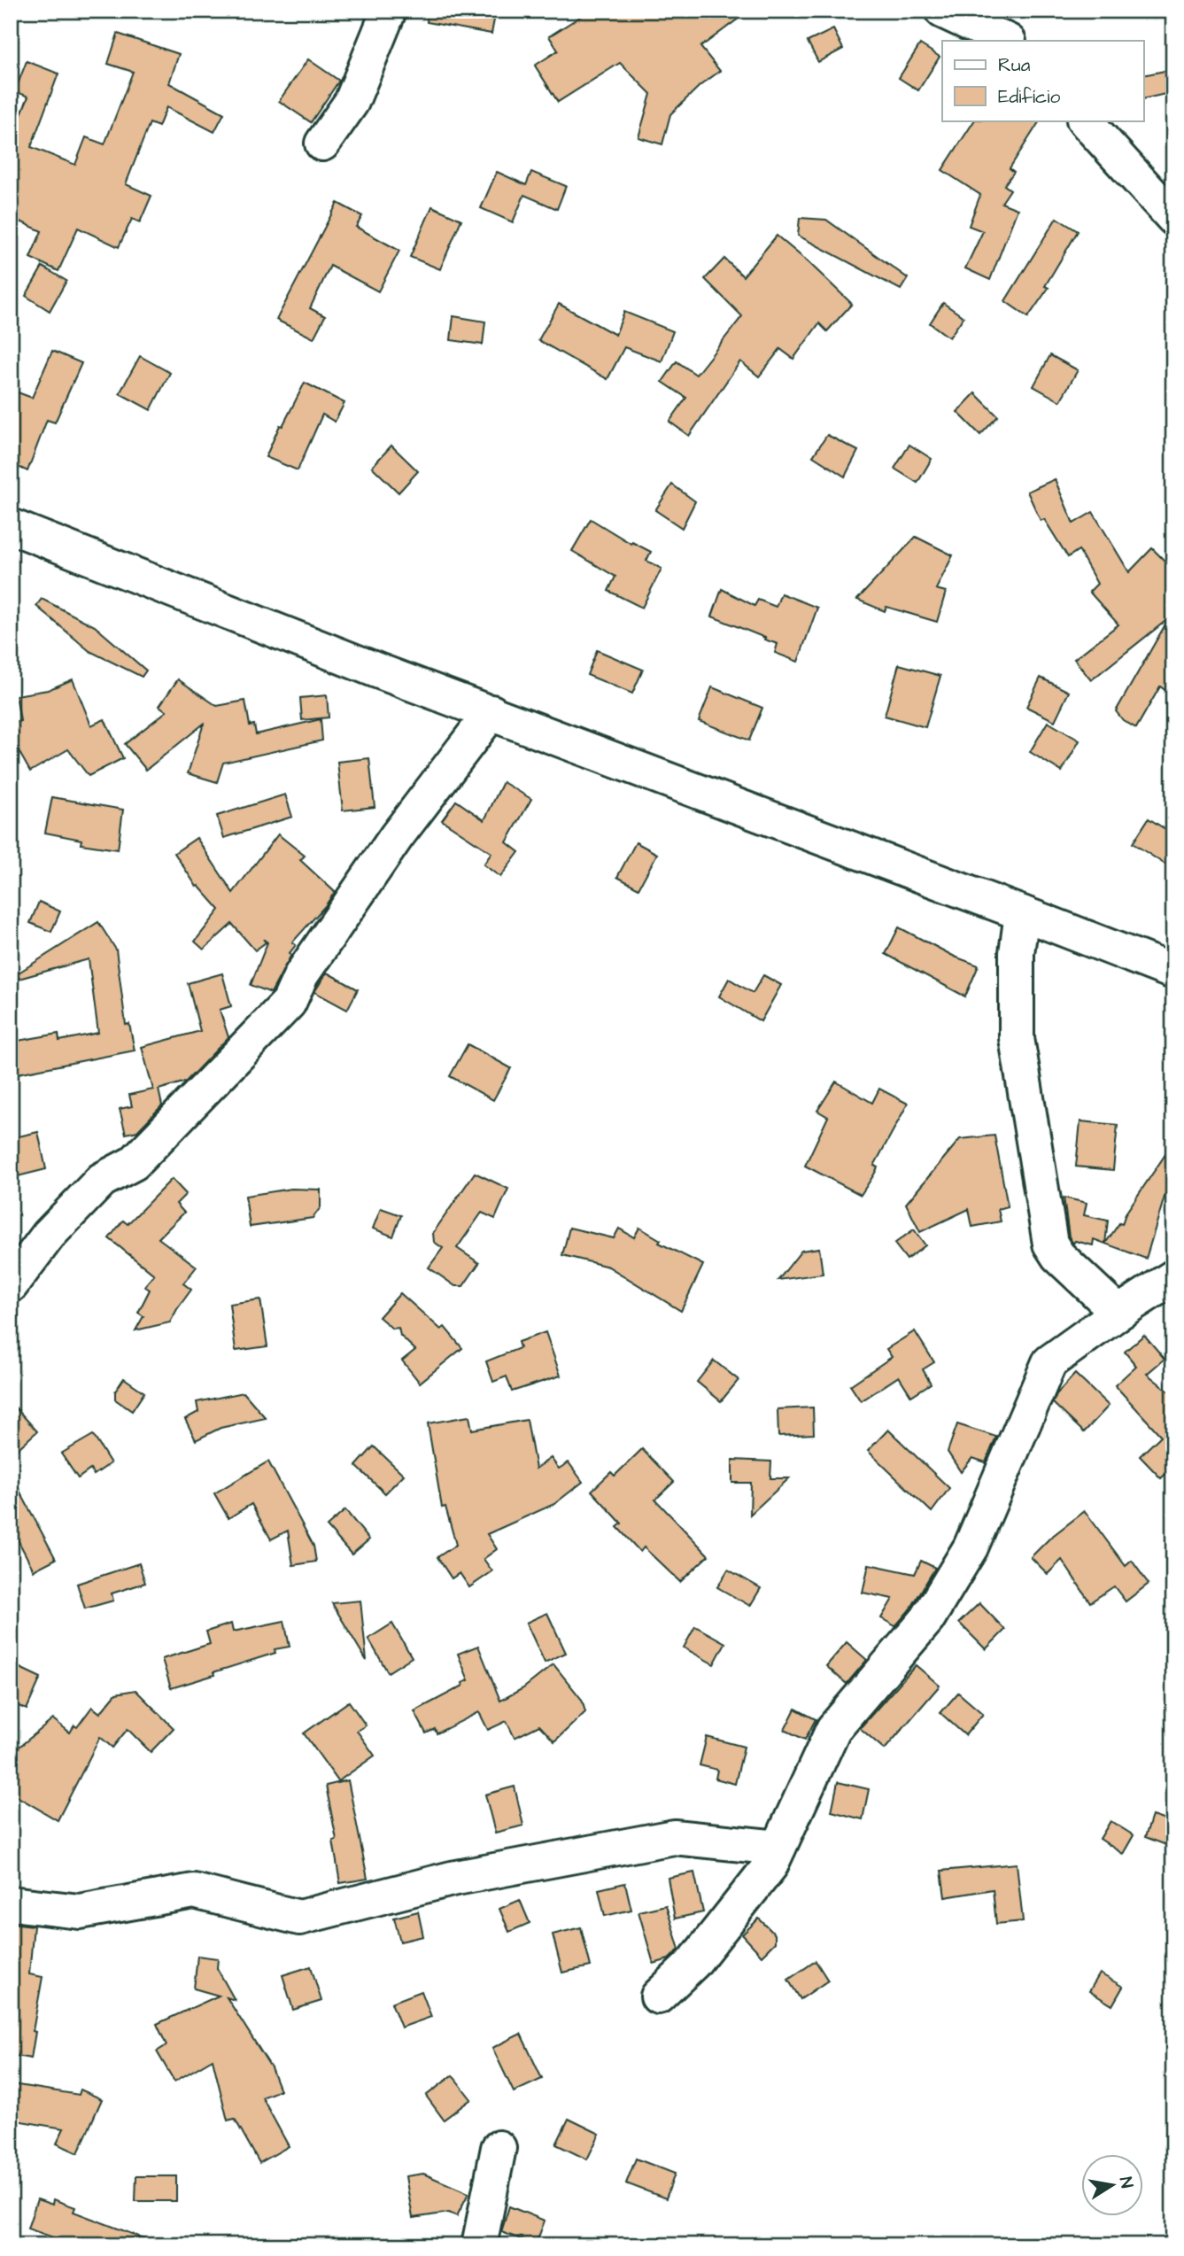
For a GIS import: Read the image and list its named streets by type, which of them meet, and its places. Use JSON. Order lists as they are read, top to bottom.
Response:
{
  "legend": ["Rua", "Edifício"],
  "north": "right"
}
